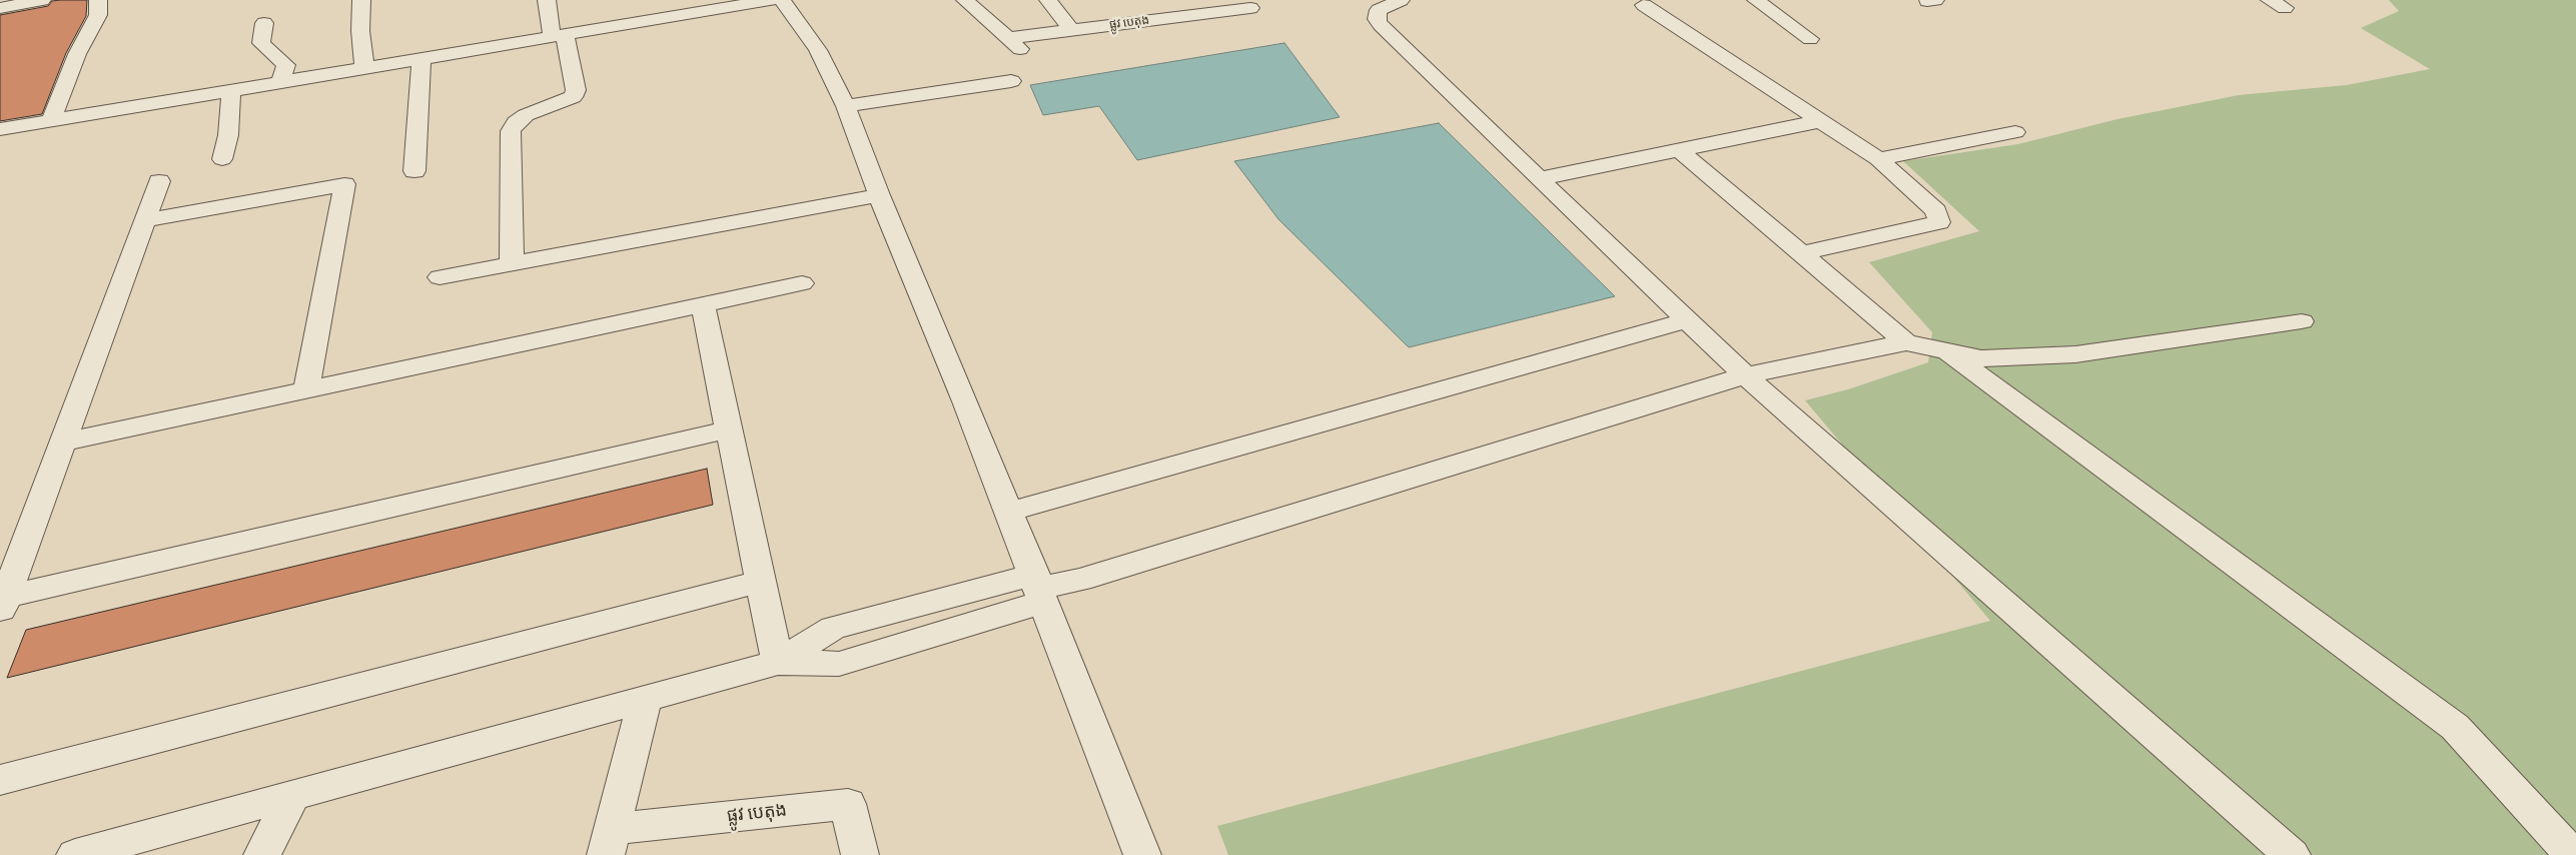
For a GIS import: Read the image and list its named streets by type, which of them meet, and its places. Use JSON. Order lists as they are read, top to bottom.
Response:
{
  "streets": {
    "street": ["ផ្លូវ បេតុង"]
  }
}
